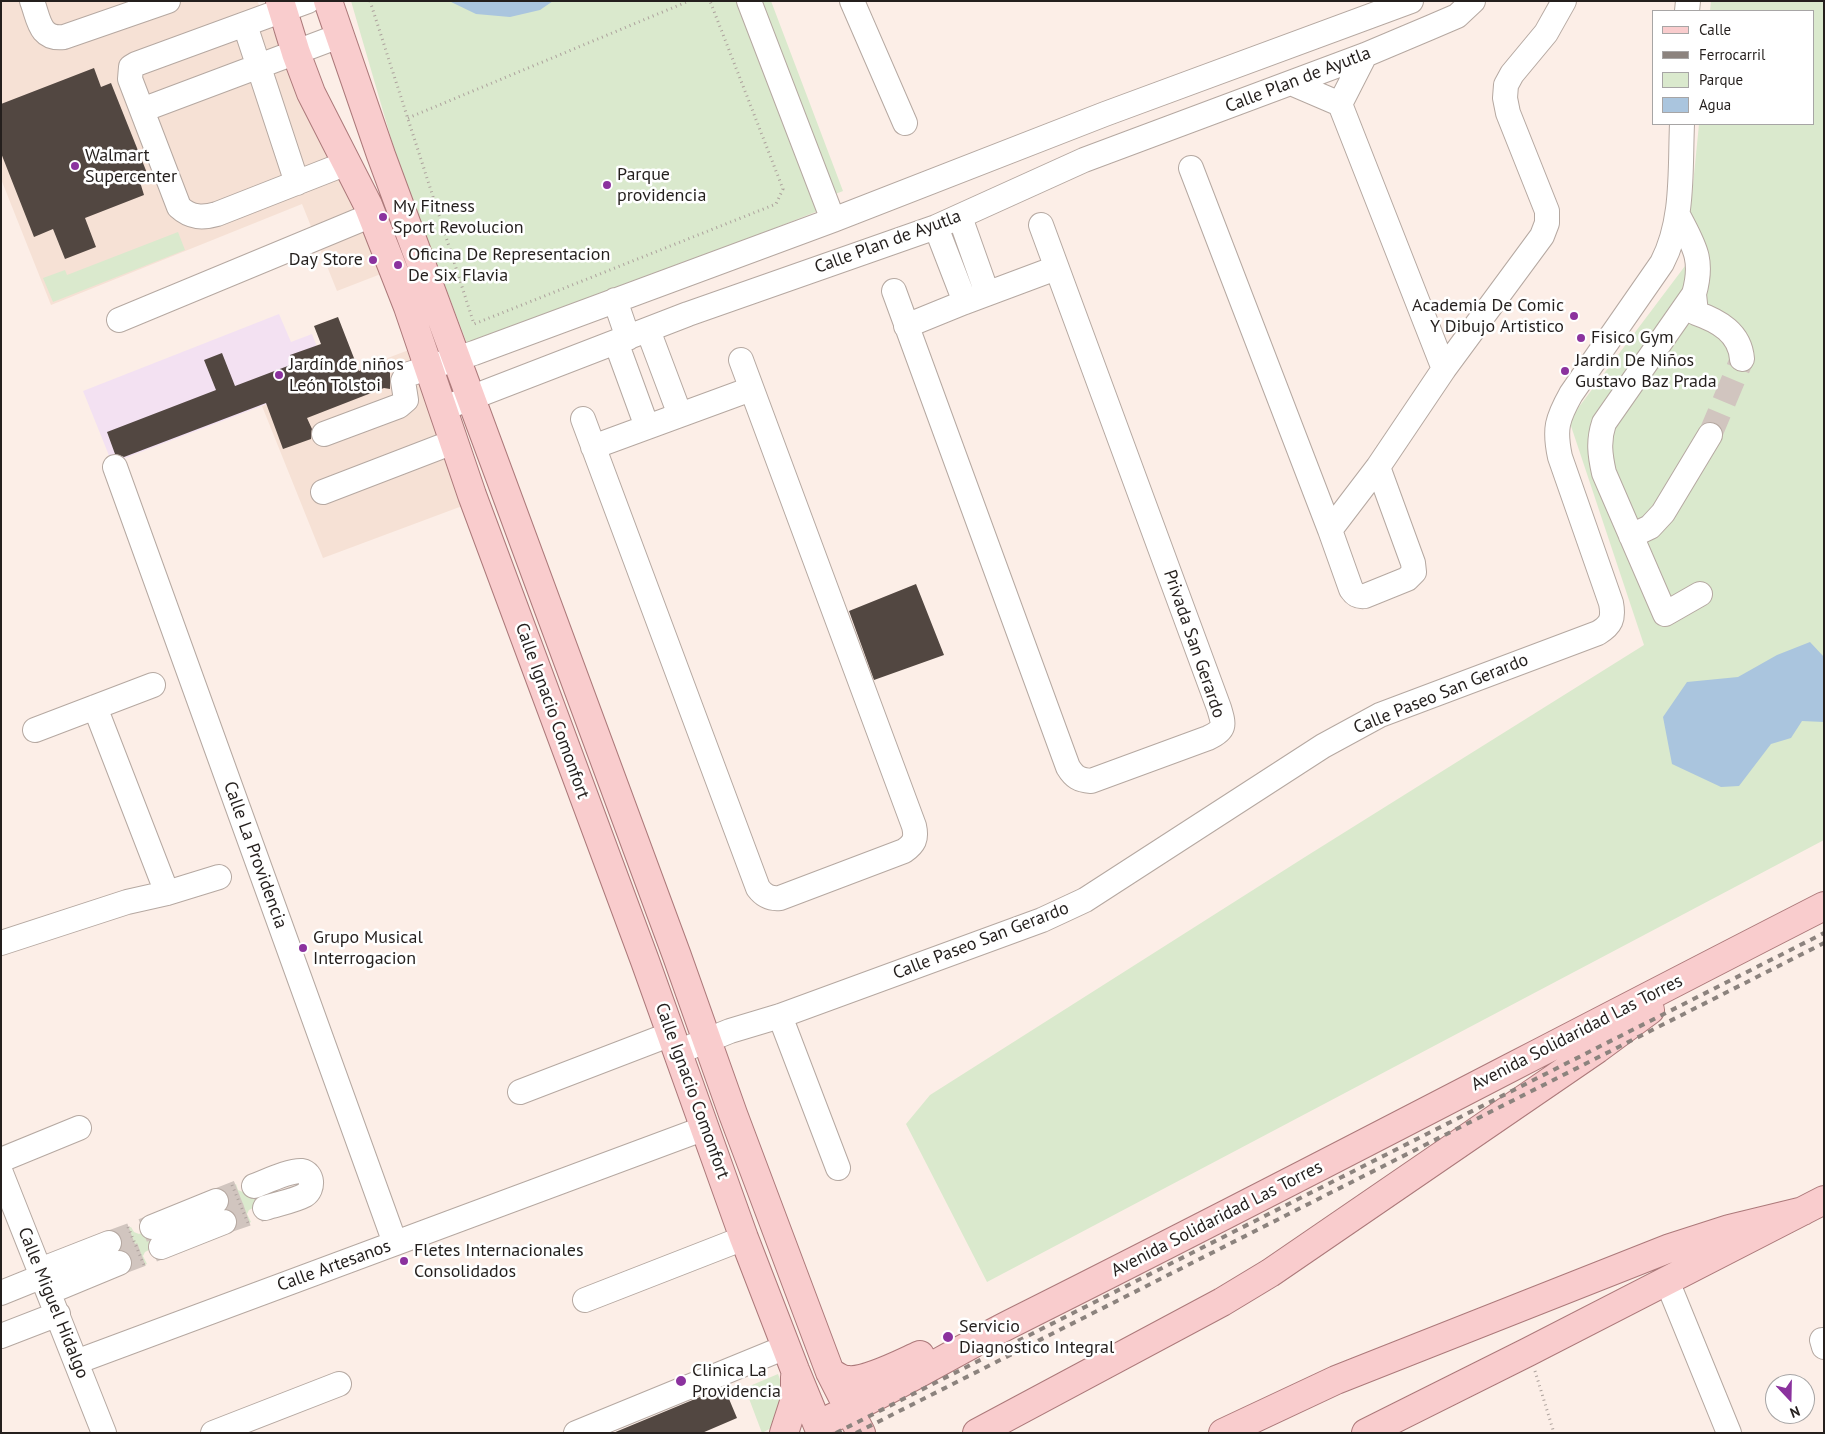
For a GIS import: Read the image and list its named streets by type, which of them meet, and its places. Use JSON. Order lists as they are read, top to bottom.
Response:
{
  "streets": {
    "main road": ["Calle Ignacio Comonfort", "Avenida Solidaridad Las Torres"],
    "street": [
      "Calle Plan de Ayutla",
      "Privada San Gerardo",
      "Calle Paseo San Gerardo",
      "Calle La Providencia",
      "Calle Artesanos",
      "Calle Miguel Hidalgo"
    ]
  },
  "crossings": [
    ["Calle Plan de Ayutla", "Calle Ignacio Comonfort"],
    ["Calle Paseo San Gerardo", "Calle Ignacio Comonfort"],
    ["Calle Ignacio Comonfort", "Avenida Solidaridad Las Torres"],
    ["Calle Ignacio Comonfort", "Calle Artesanos"],
    ["Calle La Providencia", "Calle Artesanos"],
    ["Calle Artesanos", "Calle Miguel Hidalgo"]
  ],
  "places": [
    "Walmart Supercenter",
    "Parque providencia",
    "My Fitness Sport Revolucion",
    "Day Store",
    "Oficina De Representacion De Six Flavia",
    "Academia De Comic Y Dibujo Artistico",
    "Fisico Gym",
    "Jardin De Niños Gustavo Baz Prada",
    "Jardín de niños León Tolstoi",
    "Grupo Musical Interrogacion",
    "Fletes Internacionales Consolidados",
    "Servicio Diagnostico Integral",
    "Clinica La Providencia"
  ],
  "legend": [
    "Calle",
    "Ferrocarril",
    "Parque",
    "Agua"
  ],
  "north": "bottom"
}
